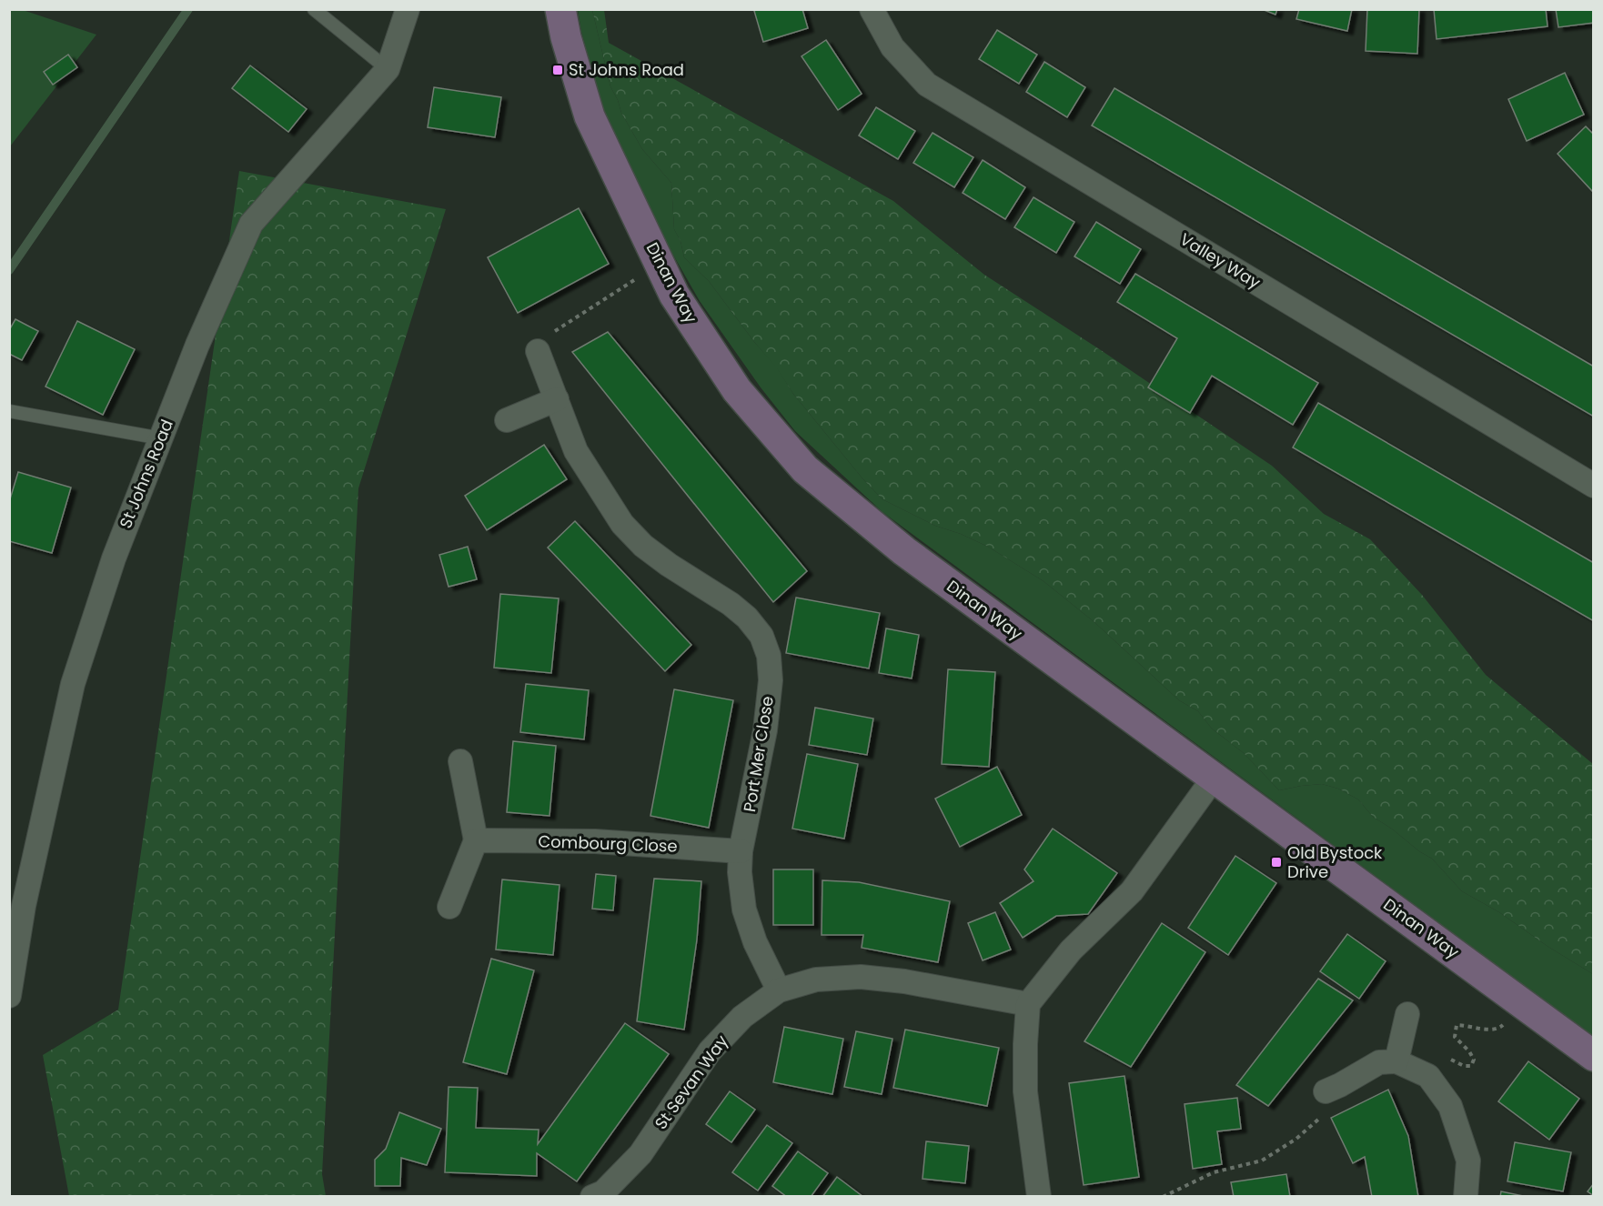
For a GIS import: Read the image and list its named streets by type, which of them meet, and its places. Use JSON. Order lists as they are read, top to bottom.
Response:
{
  "streets": {
    "street": [
      "Valley Way",
      "Dinan Way",
      "St Johns Road",
      "Port Mer Close",
      "Combourg Close",
      "St Sevan Way"
    ]
  },
  "crossings": [
    ["Port Mer Close", "Combourg Close"],
    ["Port Mer Close", "St Sevan Way"]
  ],
  "places": {
    "transit": ["St Johns Road", "Old Bystock Drive"]
  }
}
